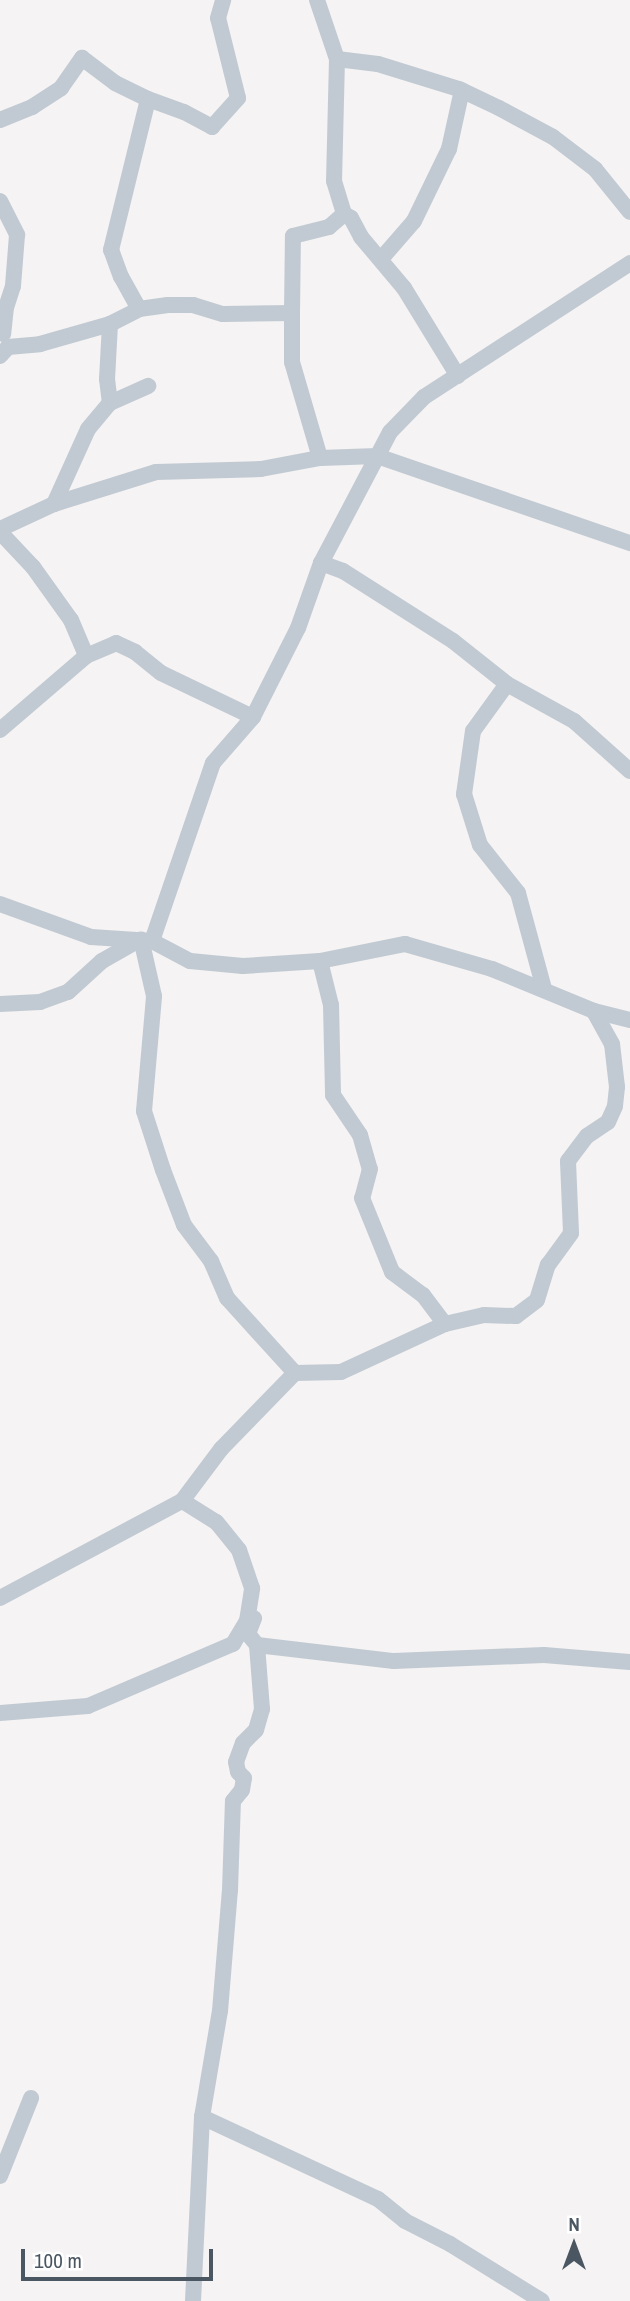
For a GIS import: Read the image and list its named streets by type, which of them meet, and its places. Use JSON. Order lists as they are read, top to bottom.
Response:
{
  "scale_bar": "100 m",
  "north": "top"
}
